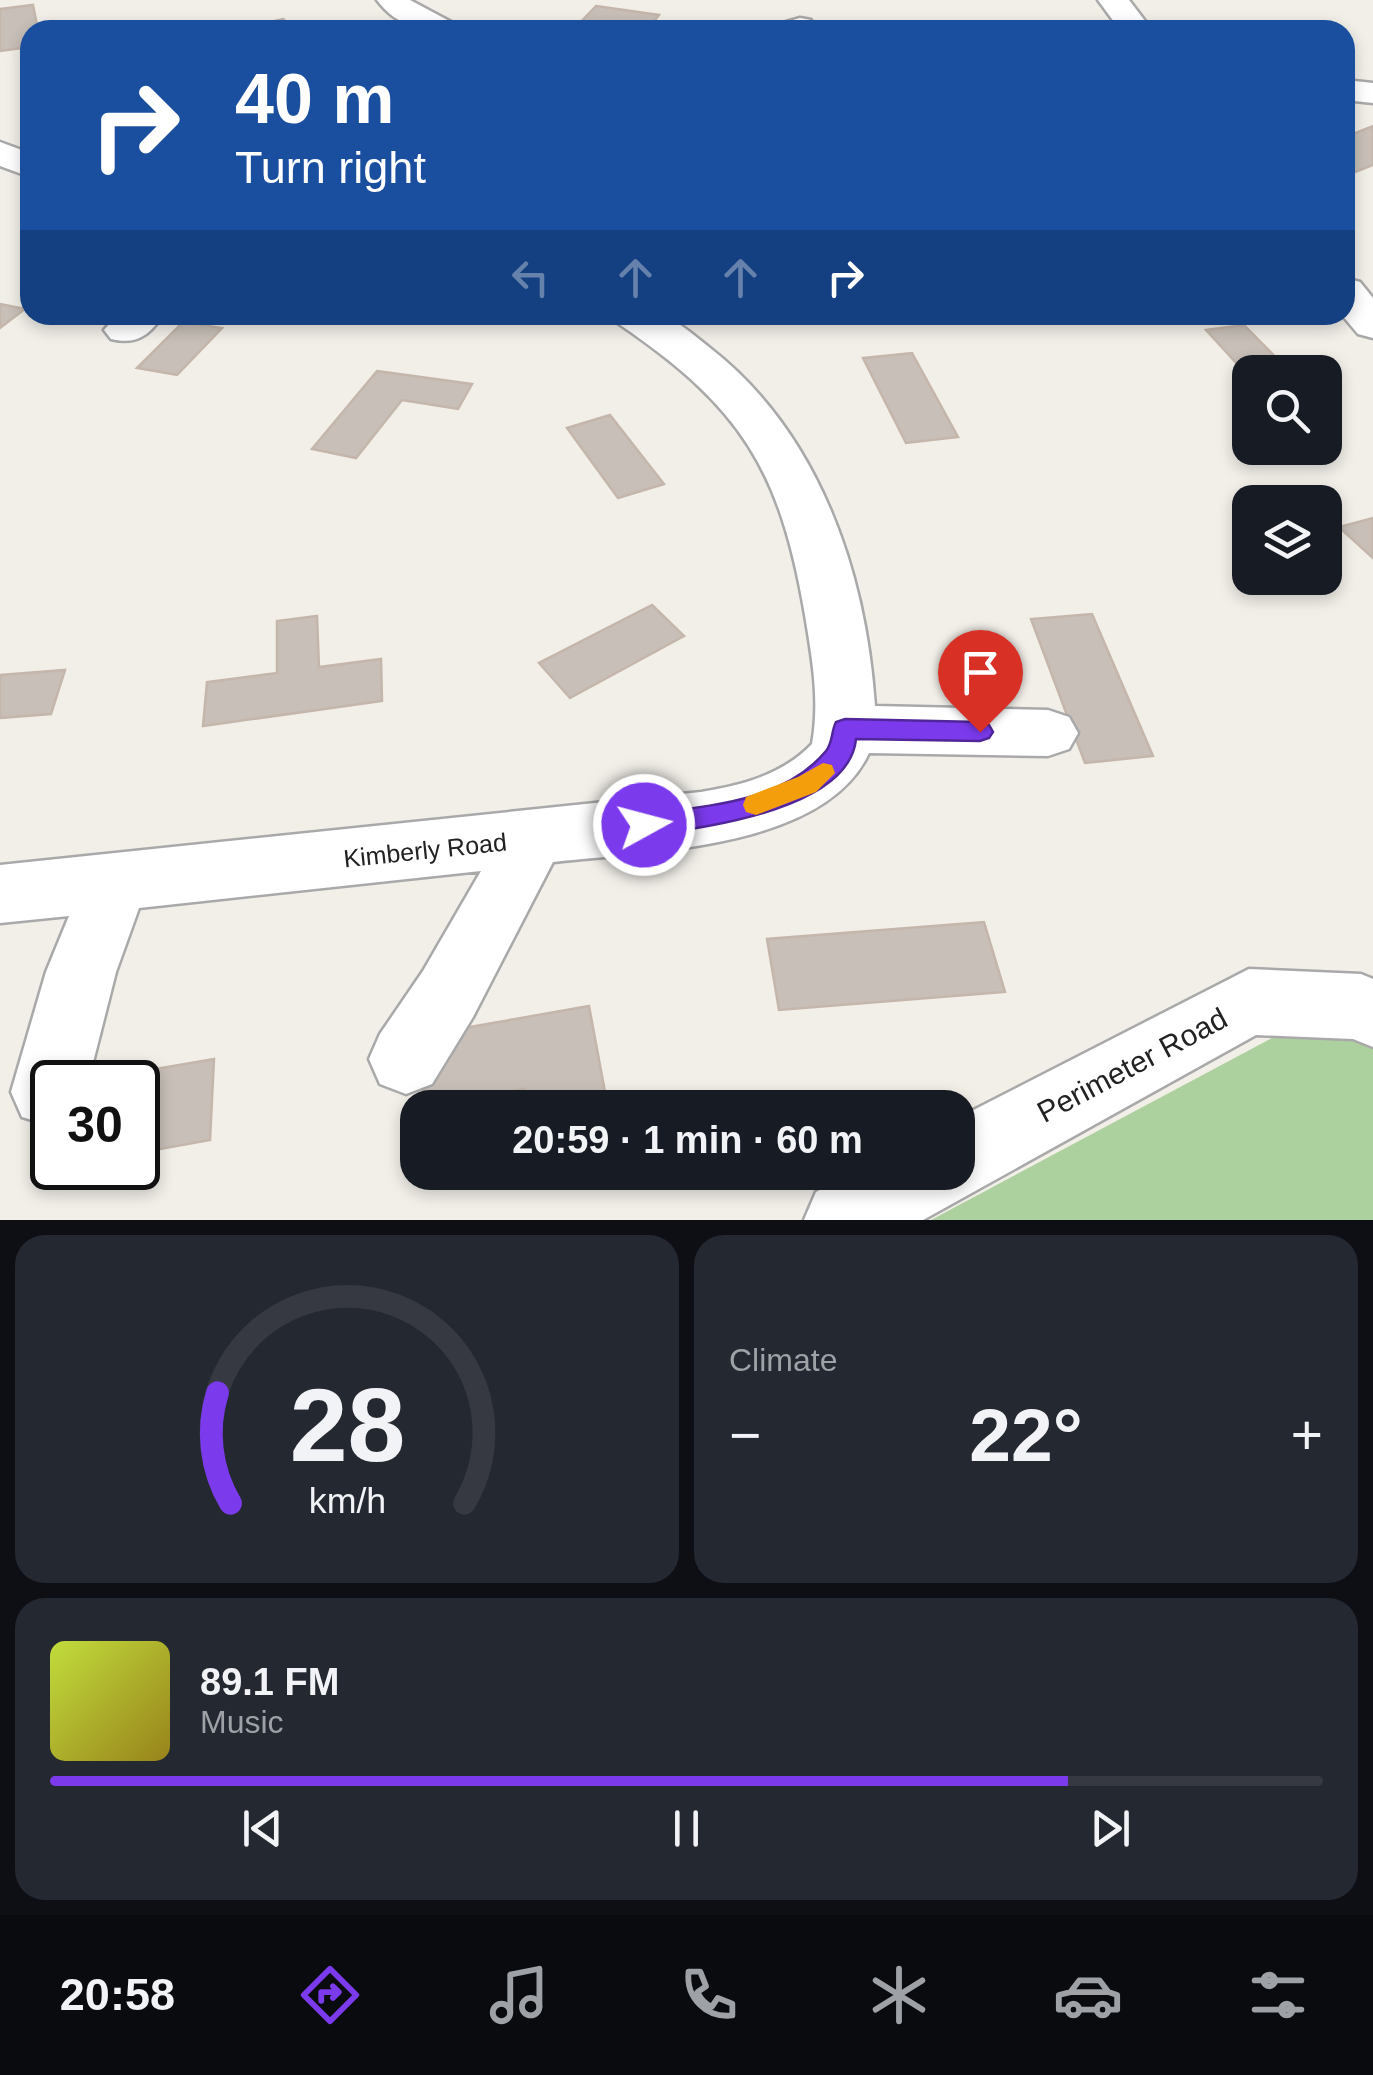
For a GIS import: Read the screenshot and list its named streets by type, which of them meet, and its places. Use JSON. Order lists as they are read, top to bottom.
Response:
{
  "streets": {
    "street": ["Kimberly Road", "Perimeter Road"]
  },
  "page": {
    "turn": ["40 m", "Turn right"],
    "limit": "30",
    "trip": "20:59 · 1 min · 60 m",
    "tile": "Climate",
    "heat": ["−", "22°", "+"],
    "song": ["89.1 FM", "Music"],
    "tabs": "20:58",
    "gauge": ["28", "km/h"]
  }
}
